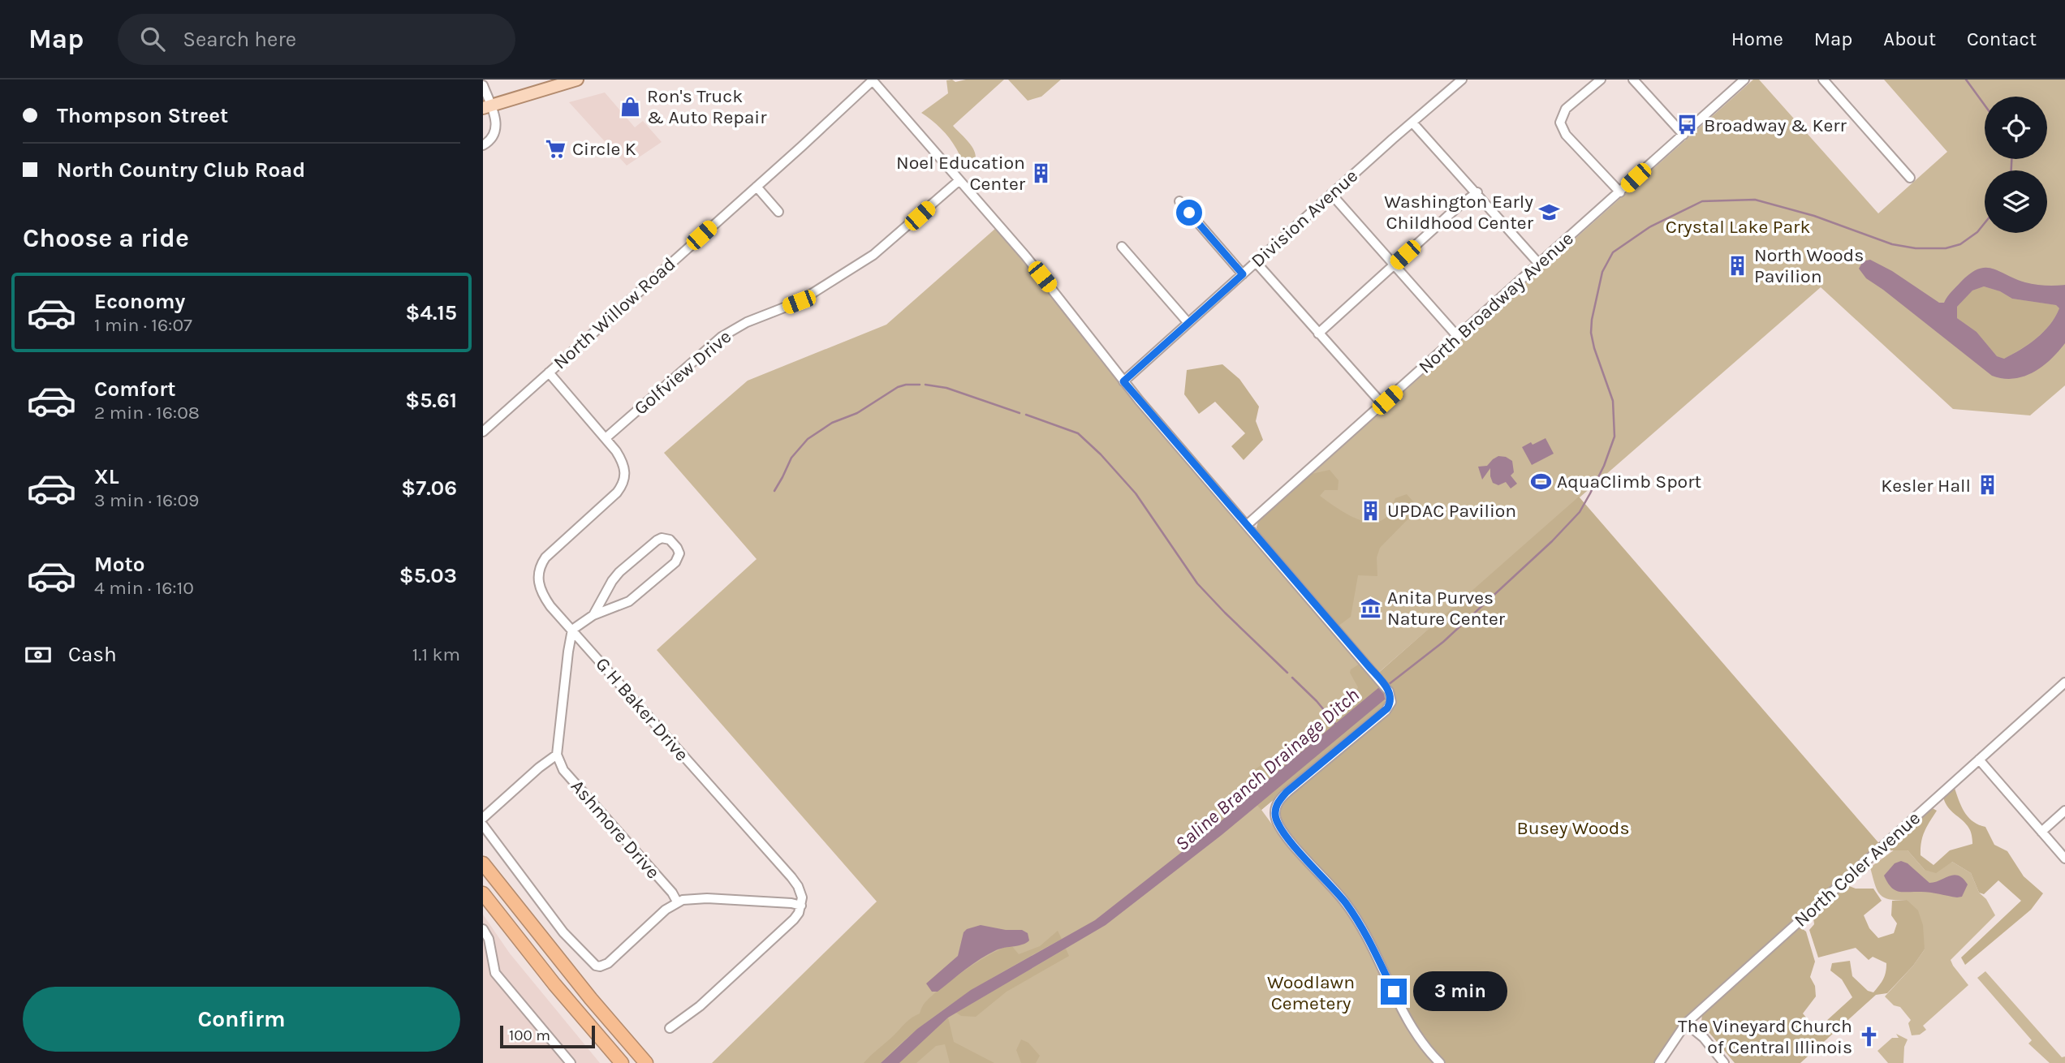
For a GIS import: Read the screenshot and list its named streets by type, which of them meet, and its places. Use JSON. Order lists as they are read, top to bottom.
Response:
{
  "streets": {
    "street": [
      "Division Avenue",
      "North Broadway Avenue",
      "North Willow Road",
      "Golfview Drive",
      "G H Baker Drive",
      "Ashmore Drive",
      "North Coler Avenue"
    ]
  },
  "crossings": [
    ["North Willow Road", "G H Baker Drive"],
    ["Golfview Drive", "G H Baker Drive"]
  ],
  "water": ["Saline Branch Drainage Ditch"],
  "parks": ["Crystal Lake Park", "Busey Woods", "Woodlawn Cemetery"],
  "places": {
    "shop": ["Ron's Truck & Auto Repair"],
    "bus stop": ["Broadway & Kerr"],
    "supermarket": ["Circle K"],
    "building": [
      "Noel Education Center",
      "North Woods Pavilion",
      "Kesler Hall",
      "UPDAC Pavilion"
    ],
    "school or university": ["Washington Early Childhood Center"],
    "sports": ["AquaClimb Sport"],
    "museum": ["Anita Purves Nature Center"],
    "church": ["The Vineyard Church of Central Illinois"]
  },
  "scale_bar": "100 m",
  "page": {
    "header": "Map",
    "search": "Search here",
    "nav": [
      "Home",
      "Map",
      "About",
      "Contact"
    ],
    "banner": ["Thompson Street", "North Country Club Road"],
    "heading": "Choose a ride",
    "list": [
      {
        "name": "Economy",
        "note": "1 min · 16:07",
        "value": "$4.15"
      },
      {
        "name": "Comfort",
        "note": "2 min · 16:08",
        "value": "$5.61"
      },
      {
        "name": "XL",
        "note": "3 min · 16:09",
        "value": "$7.06"
      },
      {
        "name": "Moto",
        "note": "4 min · 16:10",
        "value": "$5.03"
      }
    ],
    "pay": ["Cash", "1.1 km"],
    "bubble": "3 min",
    "buttons": "Confirm",
    "scale": "100 m"
  }
}
